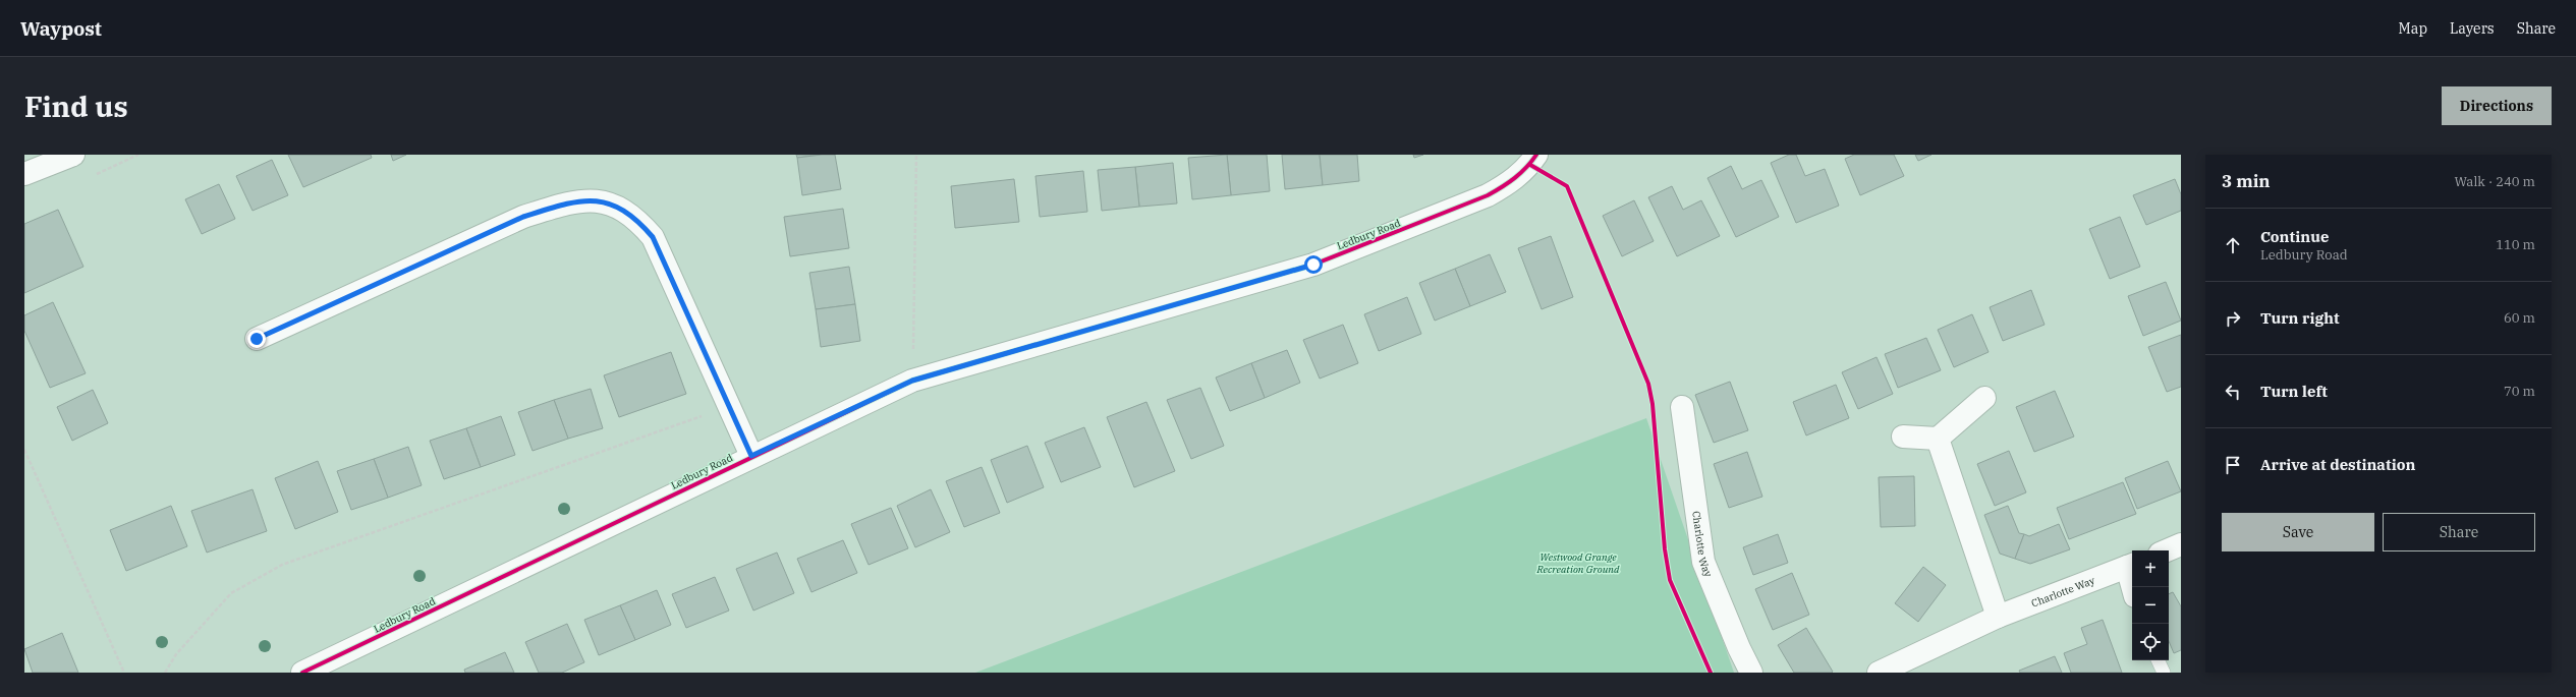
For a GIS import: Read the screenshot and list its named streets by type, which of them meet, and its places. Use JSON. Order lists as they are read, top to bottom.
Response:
{
  "streets": {
    "street": ["Ledbury Road", "Charlotte Way"]
  },
  "parks": ["Westwood Grange Recreation Ground"],
  "page": {
    "header": "Waypost",
    "nav": ["Map", "Layers", "Share"],
    "buttons": [
      "Directions",
      ["Save", "Share"]
    ],
    "title": "Find us",
    "heading": ["3 min", "Walk · 240 m"],
    "list": [
      ["Continue", "Ledbury Road", "110 m"],
      ["Turn right", "60 m"],
      ["Turn left", "70 m"],
      "Arrive at destination"
    ],
    "map_buttons": ["+", "−"]
  }
}
